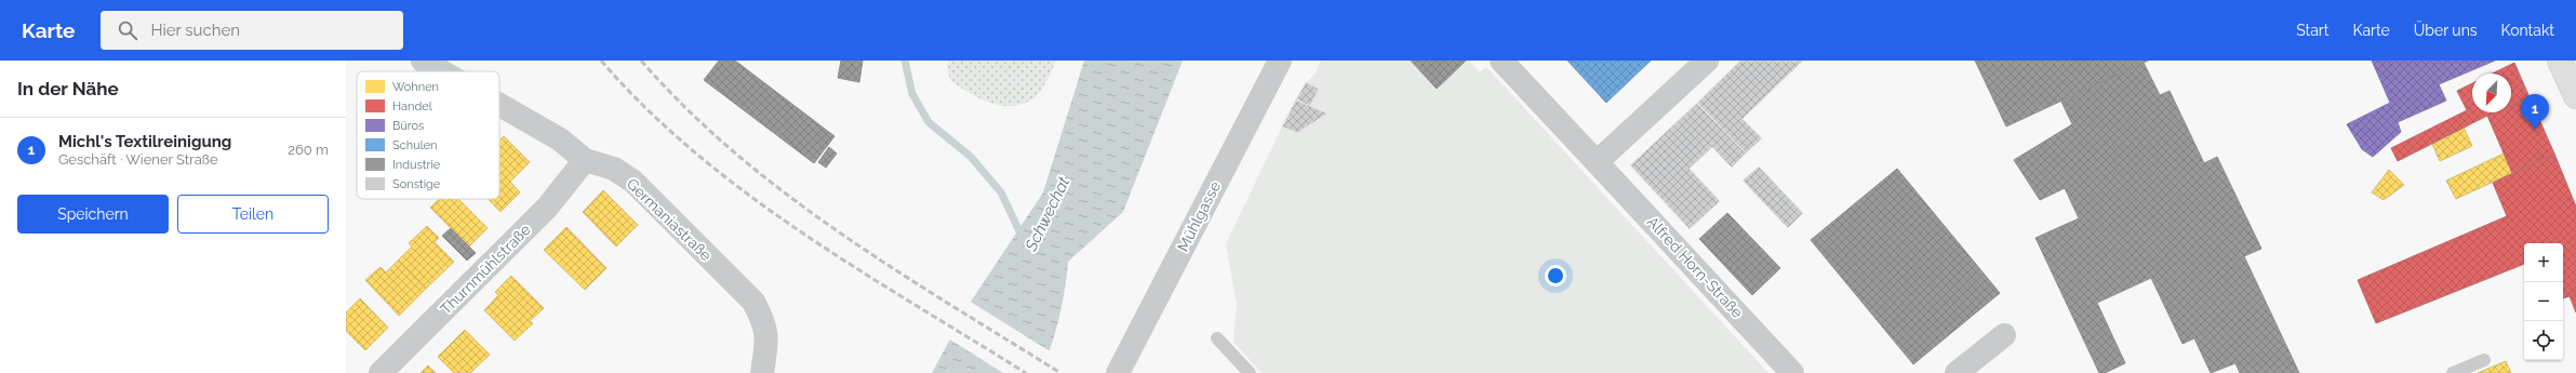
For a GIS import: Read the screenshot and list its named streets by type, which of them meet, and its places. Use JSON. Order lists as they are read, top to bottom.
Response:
{
  "streets": {
    "street": [
      "Mühlgasse",
      "Germaniastraße",
      "Alfred Horn-Straße",
      "Thurnmühlstraße"
    ]
  },
  "crossings": [
    ["Germaniastraße", "Thurnmühlstraße"]
  ],
  "water": ["Schwechat"],
  "legend": [
    "Wohnen",
    "Handel",
    "Büros",
    "Schulen",
    "Industrie",
    "Sonstige"
  ],
  "north": "bottom left",
  "page": {
    "header": "Karte",
    "search": "Hier suchen",
    "nav": [
      "Start",
      "Karte",
      "Über uns",
      "Kontakt"
    ],
    "heading": "In der Nähe",
    "pins": "1",
    "list": [
      {
        "mark": "1",
        "name": "Michl's Textilreinigung",
        "note": "Geschäft · Wiener Straße",
        "value": "260 m"
      }
    ],
    "buttons": ["Speichern", "Teilen"],
    "map_buttons": ["+", "−"]
  }
}
